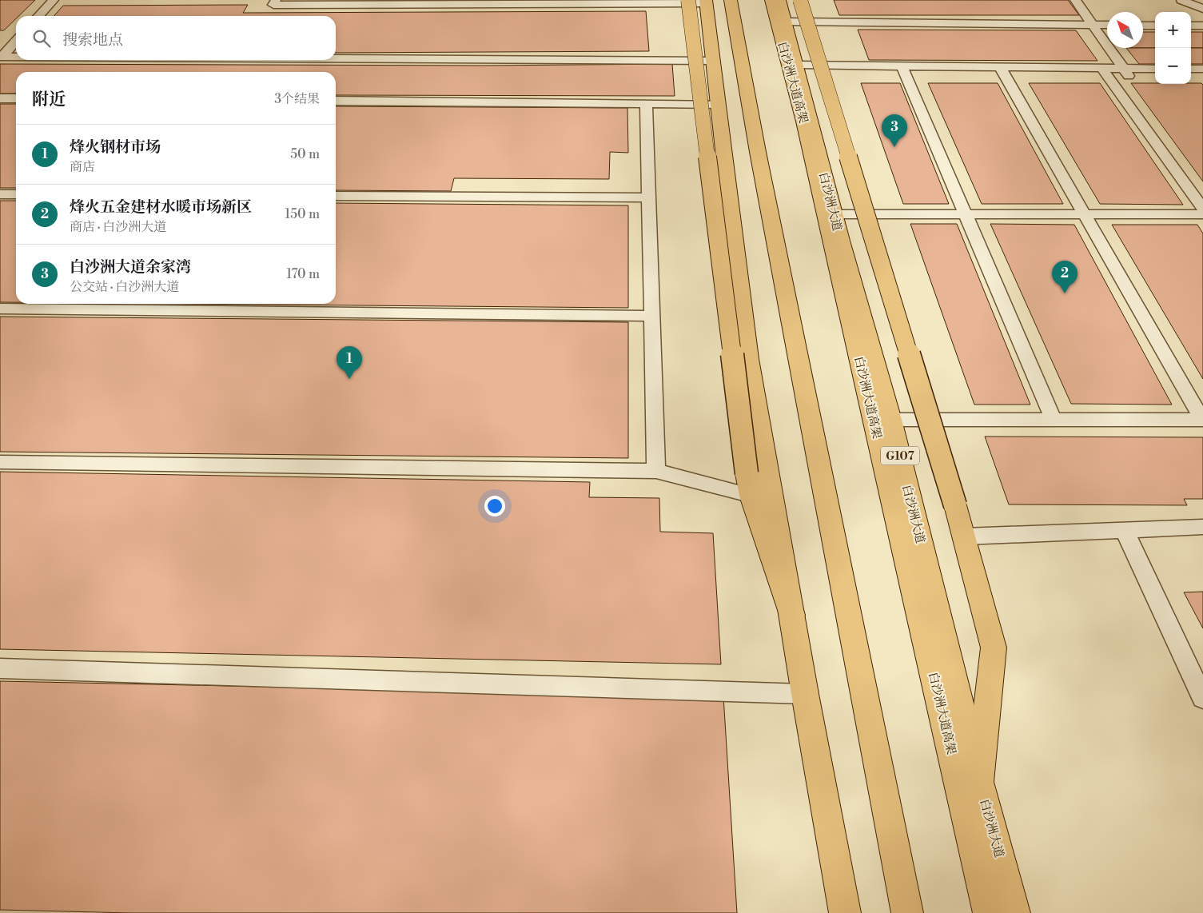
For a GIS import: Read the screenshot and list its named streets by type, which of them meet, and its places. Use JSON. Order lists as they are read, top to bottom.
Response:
{
  "streets": {
    "main road": ["白沙洲大道高架", "白沙洲大道", "G107"]
  },
  "north": "top left",
  "page": {
    "map_buttons": ["+", "−"],
    "search": "搜索地点",
    "heading": ["附近", "3个结果"],
    "pins": ["3", "2", "1"],
    "list": [
      {
        "mark": "1",
        "name": "烽火钢材市场",
        "note": "商店",
        "value": "50 m"
      },
      {
        "mark": "2",
        "name": "烽火五金建材水暖市场新区",
        "note": "商店 · 白沙洲大道",
        "value": "150 m"
      },
      {
        "mark": "3",
        "name": "白沙洲大道余家湾",
        "note": "公交站 · 白沙洲大道",
        "value": "170 m"
      }
    ]
  }
}
